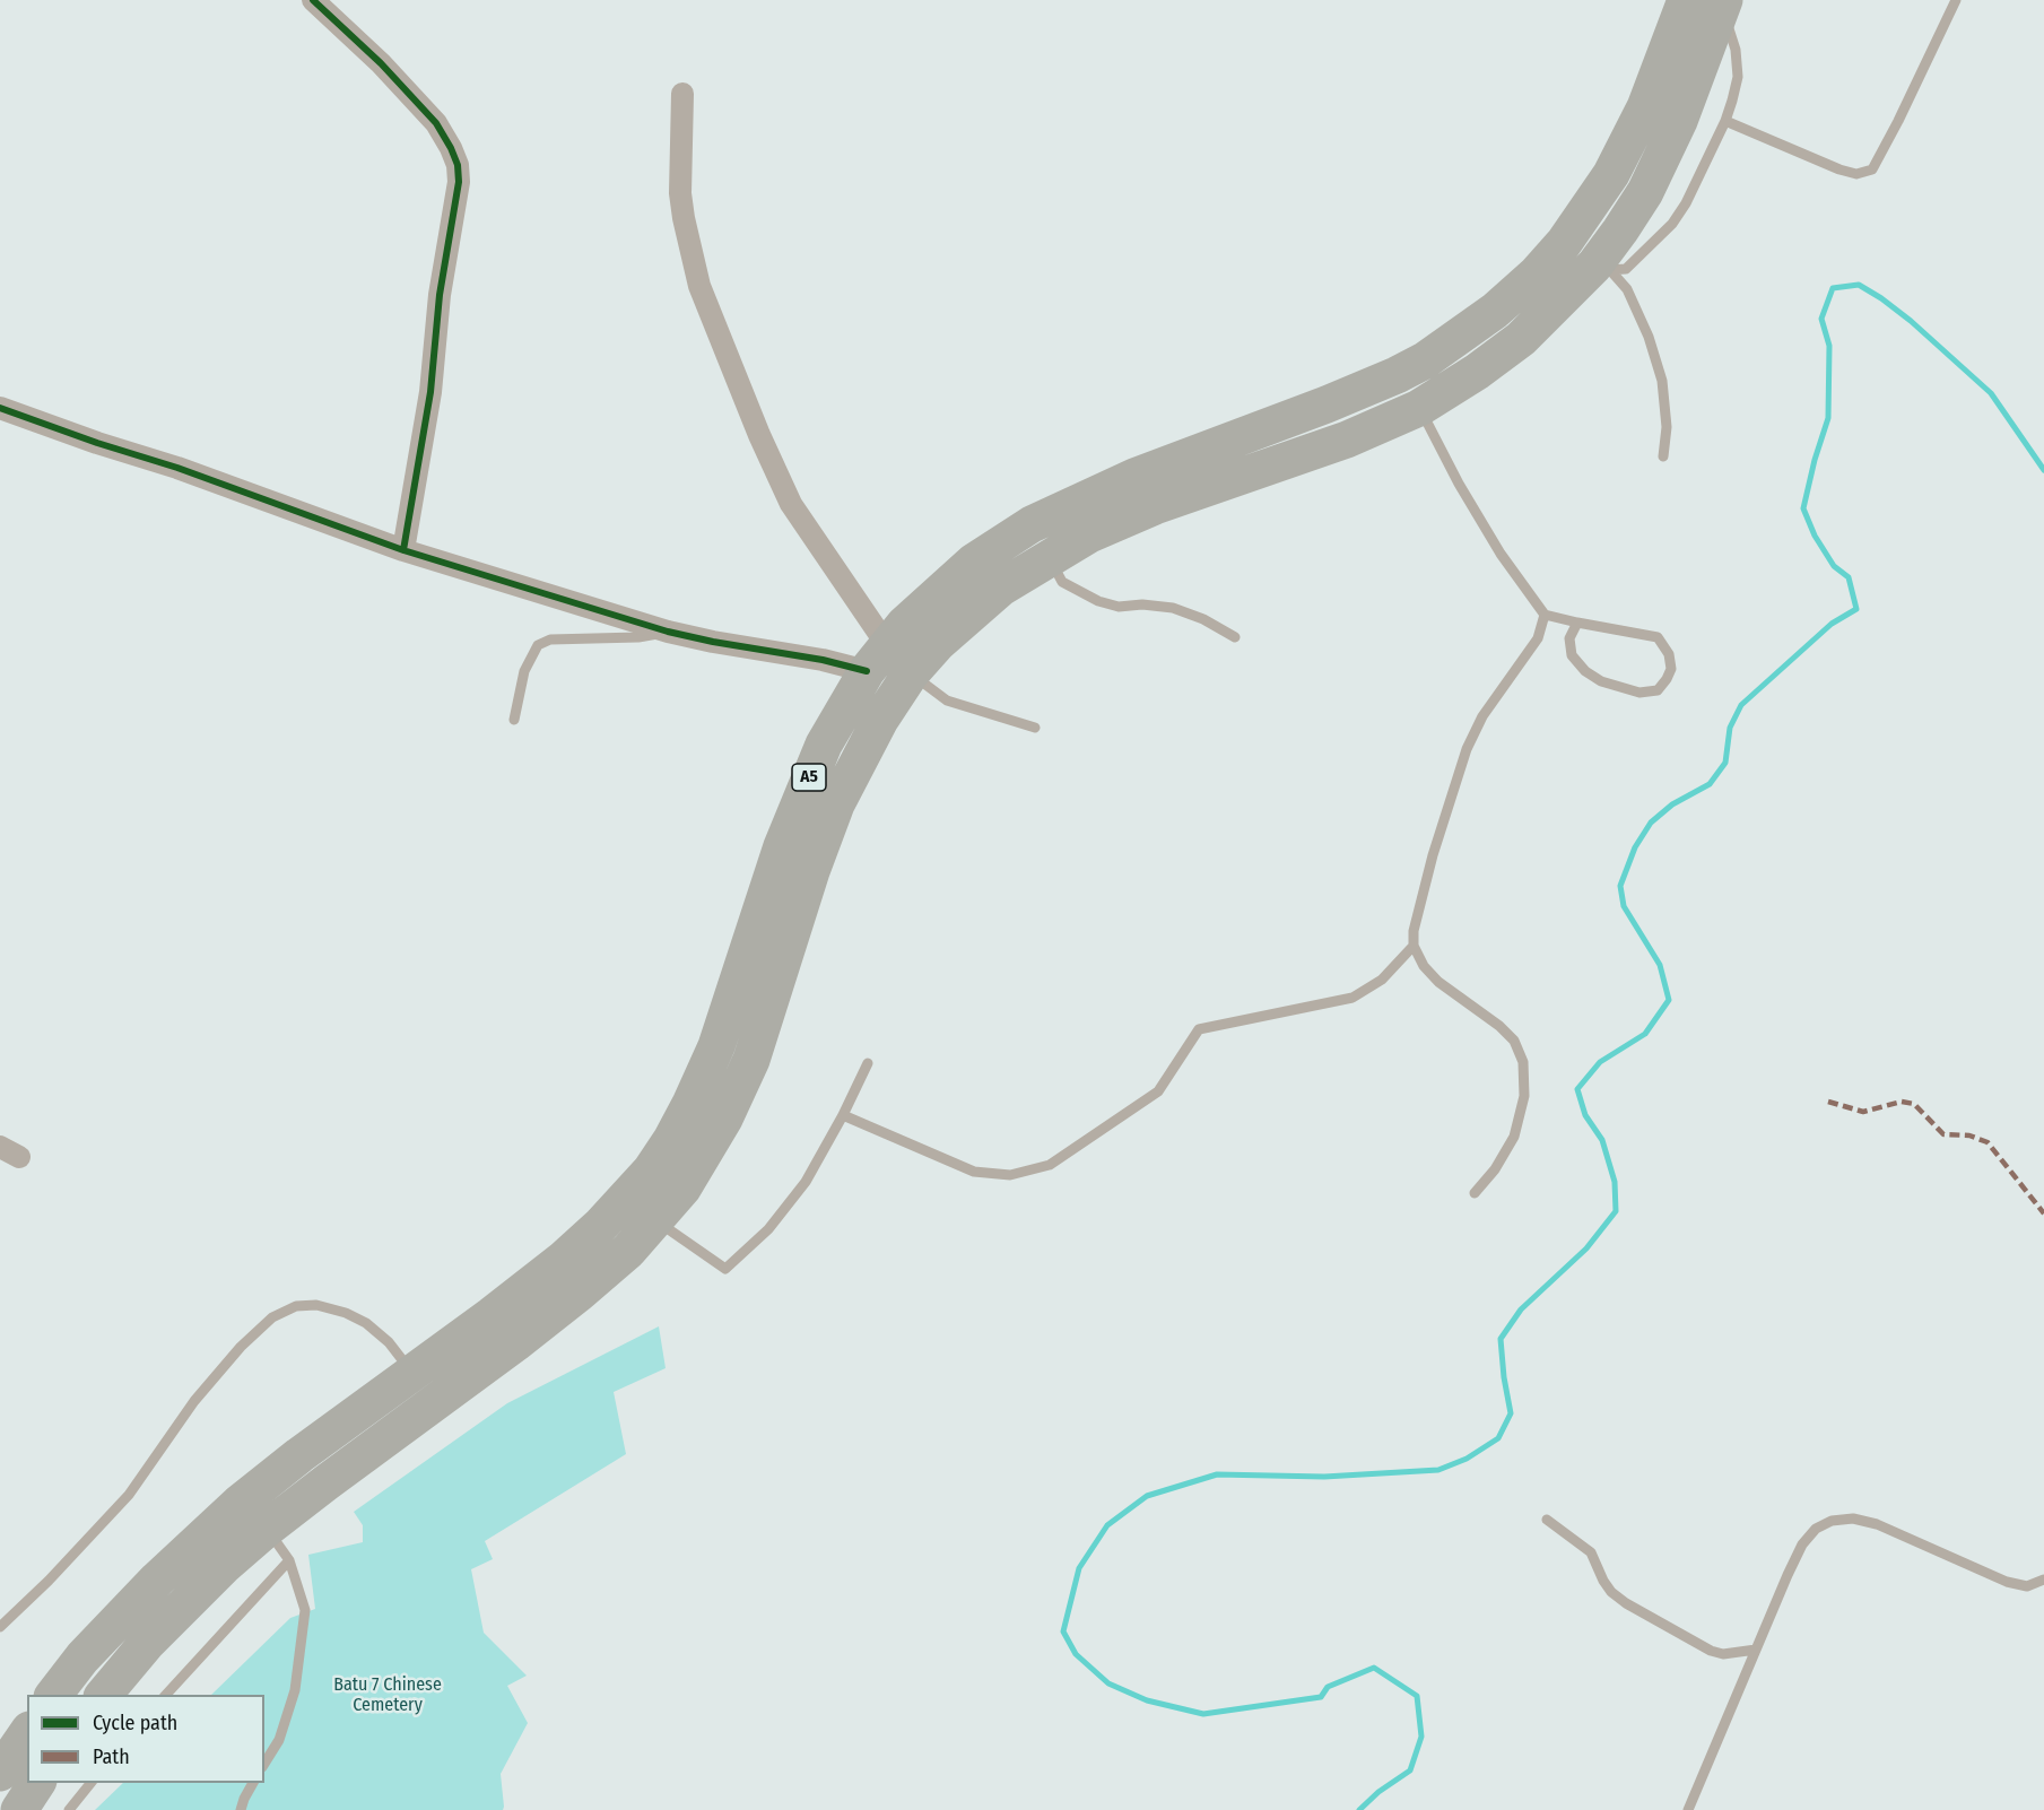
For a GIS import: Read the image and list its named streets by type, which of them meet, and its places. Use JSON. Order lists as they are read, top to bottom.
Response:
{
  "streets": {
    "highway": ["A5"]
  },
  "parks": ["Batu 7 Chinese Cemetery"],
  "legend": ["Cycle path", "Path"]
}
